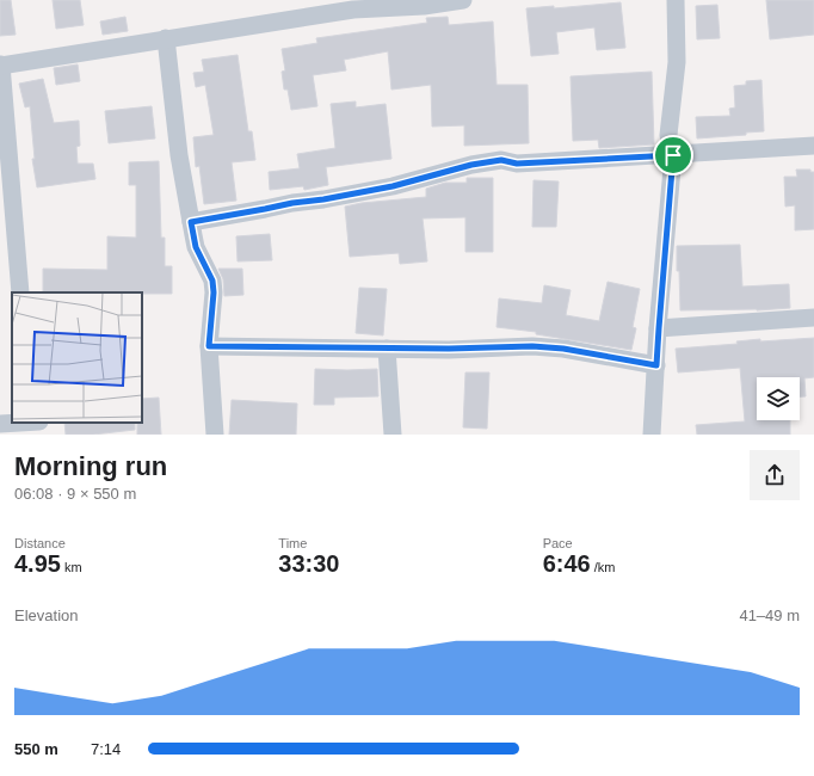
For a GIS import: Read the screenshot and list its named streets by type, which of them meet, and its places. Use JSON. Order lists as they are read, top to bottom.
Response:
{
  "page": {
    "heading": ["Morning run", "06:08 · 9 × 550 m"],
    "stats": [
      ["Distance", "4.95 km"],
      ["Time", "33:30"],
      ["Pace", "6:46 /km"]
    ],
    "chart": ["Elevation", "41–49 m"],
    "list": [
      {
        "name": "550 m",
        "note": "7:14"
      }
    ]
  }
}
